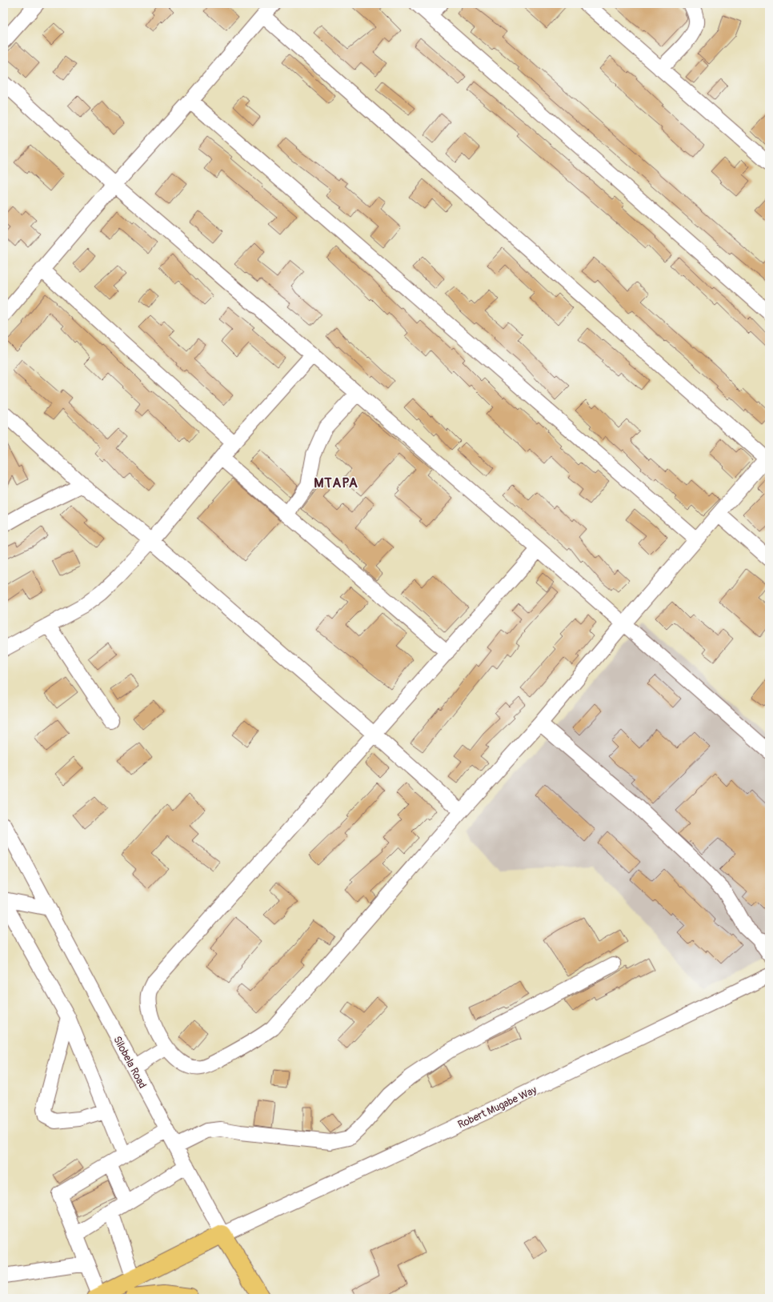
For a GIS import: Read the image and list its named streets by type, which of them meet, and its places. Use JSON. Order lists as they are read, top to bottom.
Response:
{
  "streets": {
    "main road": ["Silobela Road"],
    "street": ["Robert Mugabe Way"]
  },
  "crossings": [
    ["Silobela Road", "Robert Mugabe Way"]
  ],
  "districts": ["MTAPA"]
}
